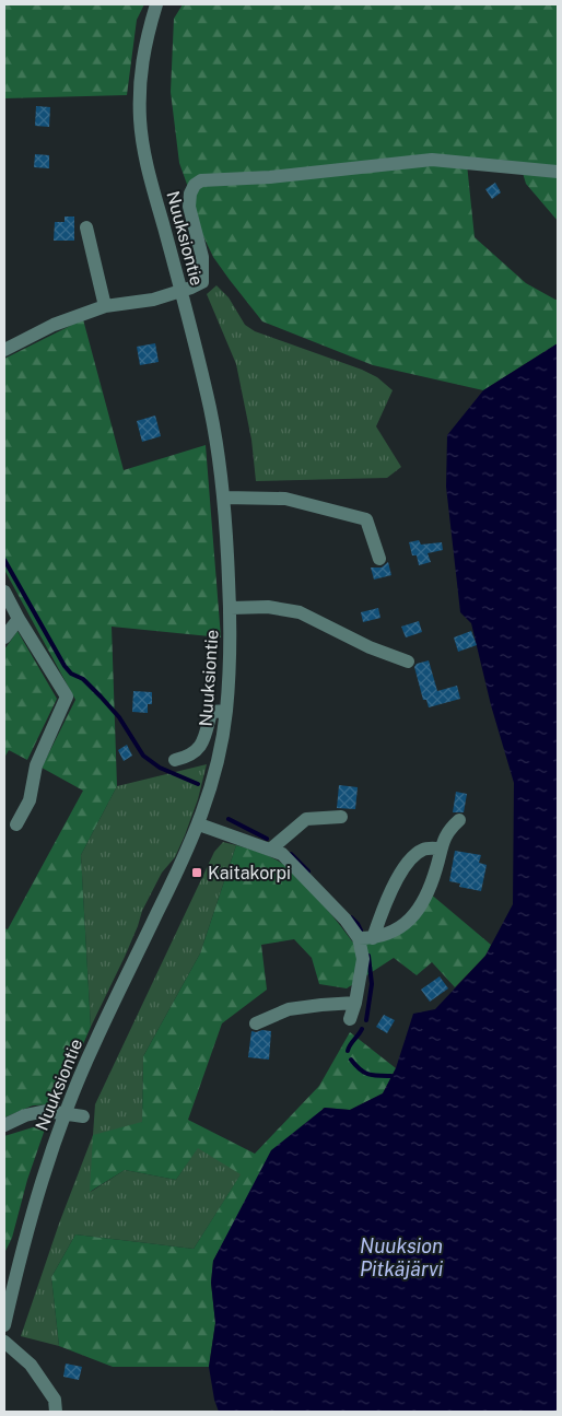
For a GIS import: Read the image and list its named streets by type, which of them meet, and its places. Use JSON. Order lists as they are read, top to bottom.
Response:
{
  "streets": {
    "street": ["Nuuksiontie"]
  },
  "water": ["Nuuksion Pitkäjärvi"],
  "places": {
    "transit": ["Kaitakorpi"]
  }
}
